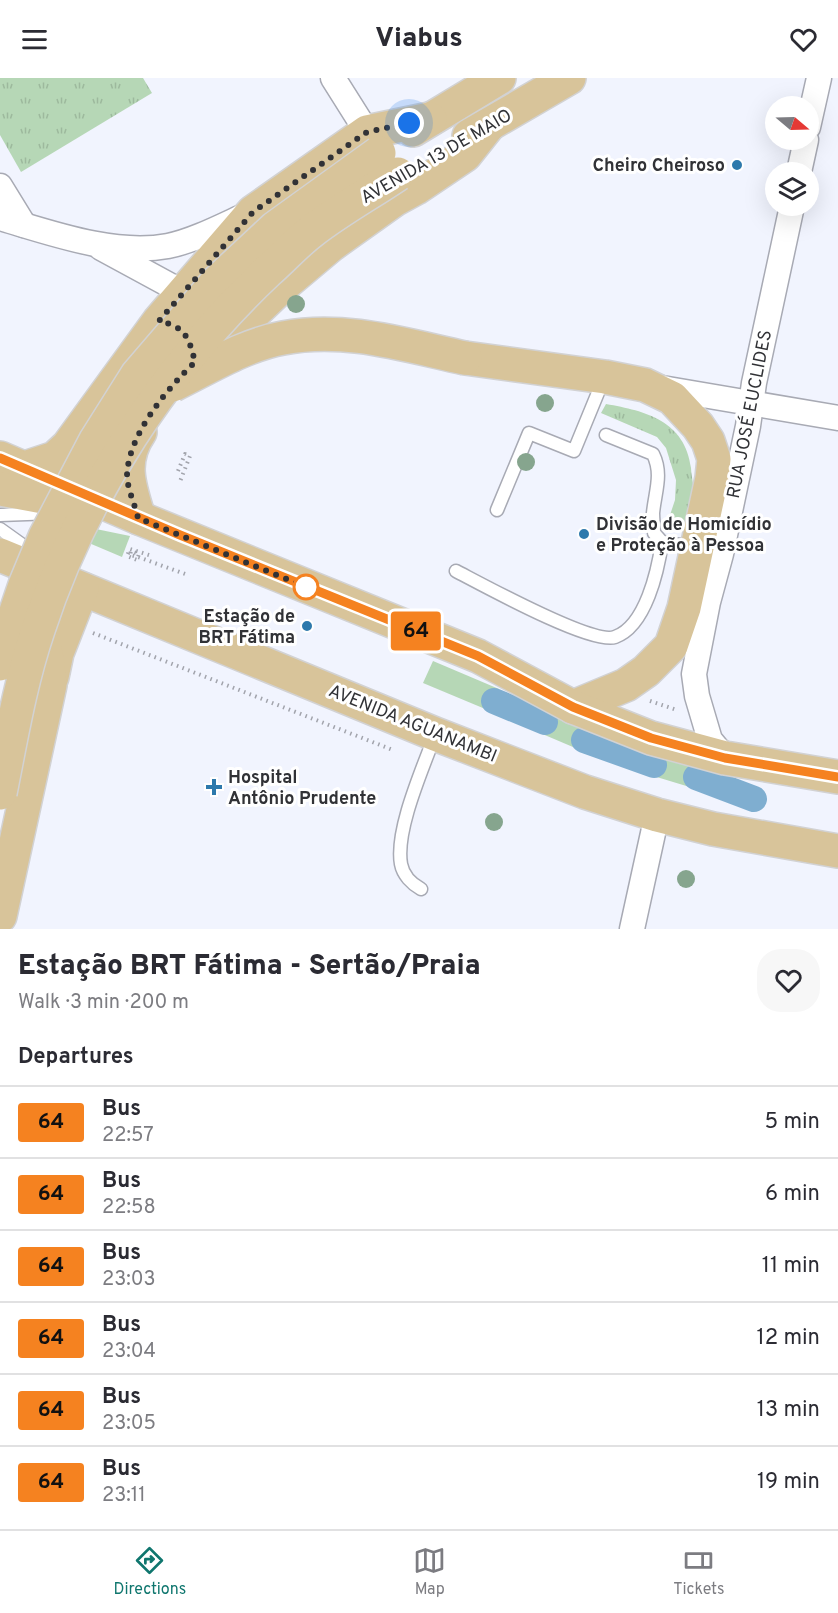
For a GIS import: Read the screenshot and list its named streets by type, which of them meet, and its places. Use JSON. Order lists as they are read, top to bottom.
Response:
{
  "streets": {
    "main road": ["AVENIDA 13 DE MAIO", "AVENIDA AGUANAMBI"],
    "street": ["RUA JOSÉ EUCLIDES"]
  },
  "places": {
    "other": ["Cheiro Cheiroso", "Divisão de Homicídio e Proteção à Pessoa", "Estação de BRT Fátima"],
    "health": ["Hospital Antônio Prudente"]
  },
  "lines": ["bus line 64"],
  "north": "right",
  "page": {
    "header": "Viabus",
    "on_map": "64",
    "heading": [
      ["Estação BRT Fátima - Sertão/Praia", "Walk · 3 min · 200 m"],
      "Departures"
    ],
    "list": [
      {
        "mark": "64",
        "name": "Bus",
        "note": "22:57",
        "value": "5 min"
      },
      {
        "mark": "64",
        "name": "Bus",
        "note": "22:58",
        "value": "6 min"
      },
      {
        "mark": "64",
        "name": "Bus",
        "note": "23:03",
        "value": "11 min"
      },
      {
        "mark": "64",
        "name": "Bus",
        "note": "23:04",
        "value": "12 min"
      },
      {
        "mark": "64",
        "name": "Bus",
        "note": "23:05",
        "value": "13 min"
      },
      {
        "mark": "64",
        "name": "Bus",
        "note": "23:11",
        "value": "19 min"
      }
    ],
    "tabs": ["Directions", "Map", "Tickets"]
  }
}
